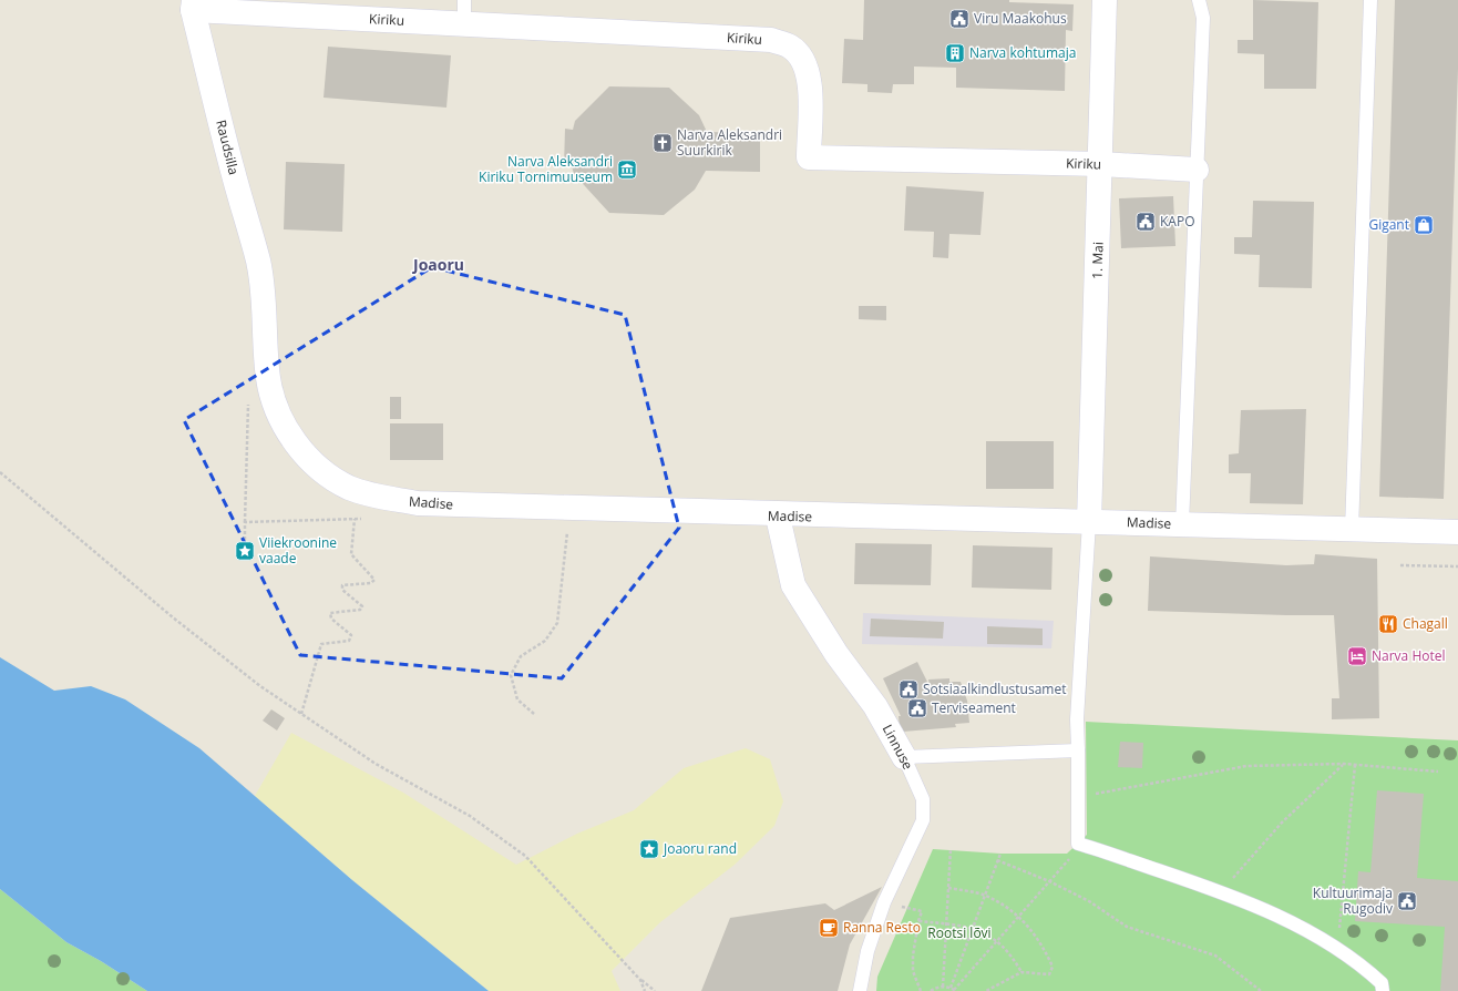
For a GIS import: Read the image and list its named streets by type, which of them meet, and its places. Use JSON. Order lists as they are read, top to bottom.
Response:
{
  "streets": {
    "street": [
      "Kiriku",
      "Raudsilla",
      "1. Mai",
      "Madise",
      "Linnuse"
    ]
  },
  "crossings": [
    ["Kiriku", "Raudsilla"],
    ["Kiriku", "1. Mai"],
    ["Raudsilla", "Madise"],
    ["1. Mai", "Madise"],
    ["Madise", "Linnuse"]
  ],
  "districts": ["Joaoru"],
  "parks": ["Rootsi lõvi"],
  "places": {
    "public building": [
      "Viru Maakohus",
      "KAPO",
      "Sotsiaalkindlustusamet",
      "Terviseament",
      "Kultuurimaja Rugodiv"
    ],
    "building": ["Narva kohtumaja"],
    "church": ["Narva Aleksandri Suurkirik"],
    "museum": ["Narva Aleksandri Kiriku Tornimuuseum"],
    "shop": ["Gigant"],
    "place": ["Viiekroonine vaade", "Joaoru rand"],
    "restaurant": ["Chagall"],
    "hotel": ["Narva Hotel"],
    "cafe": ["Ranna Resto"]
  }
}
